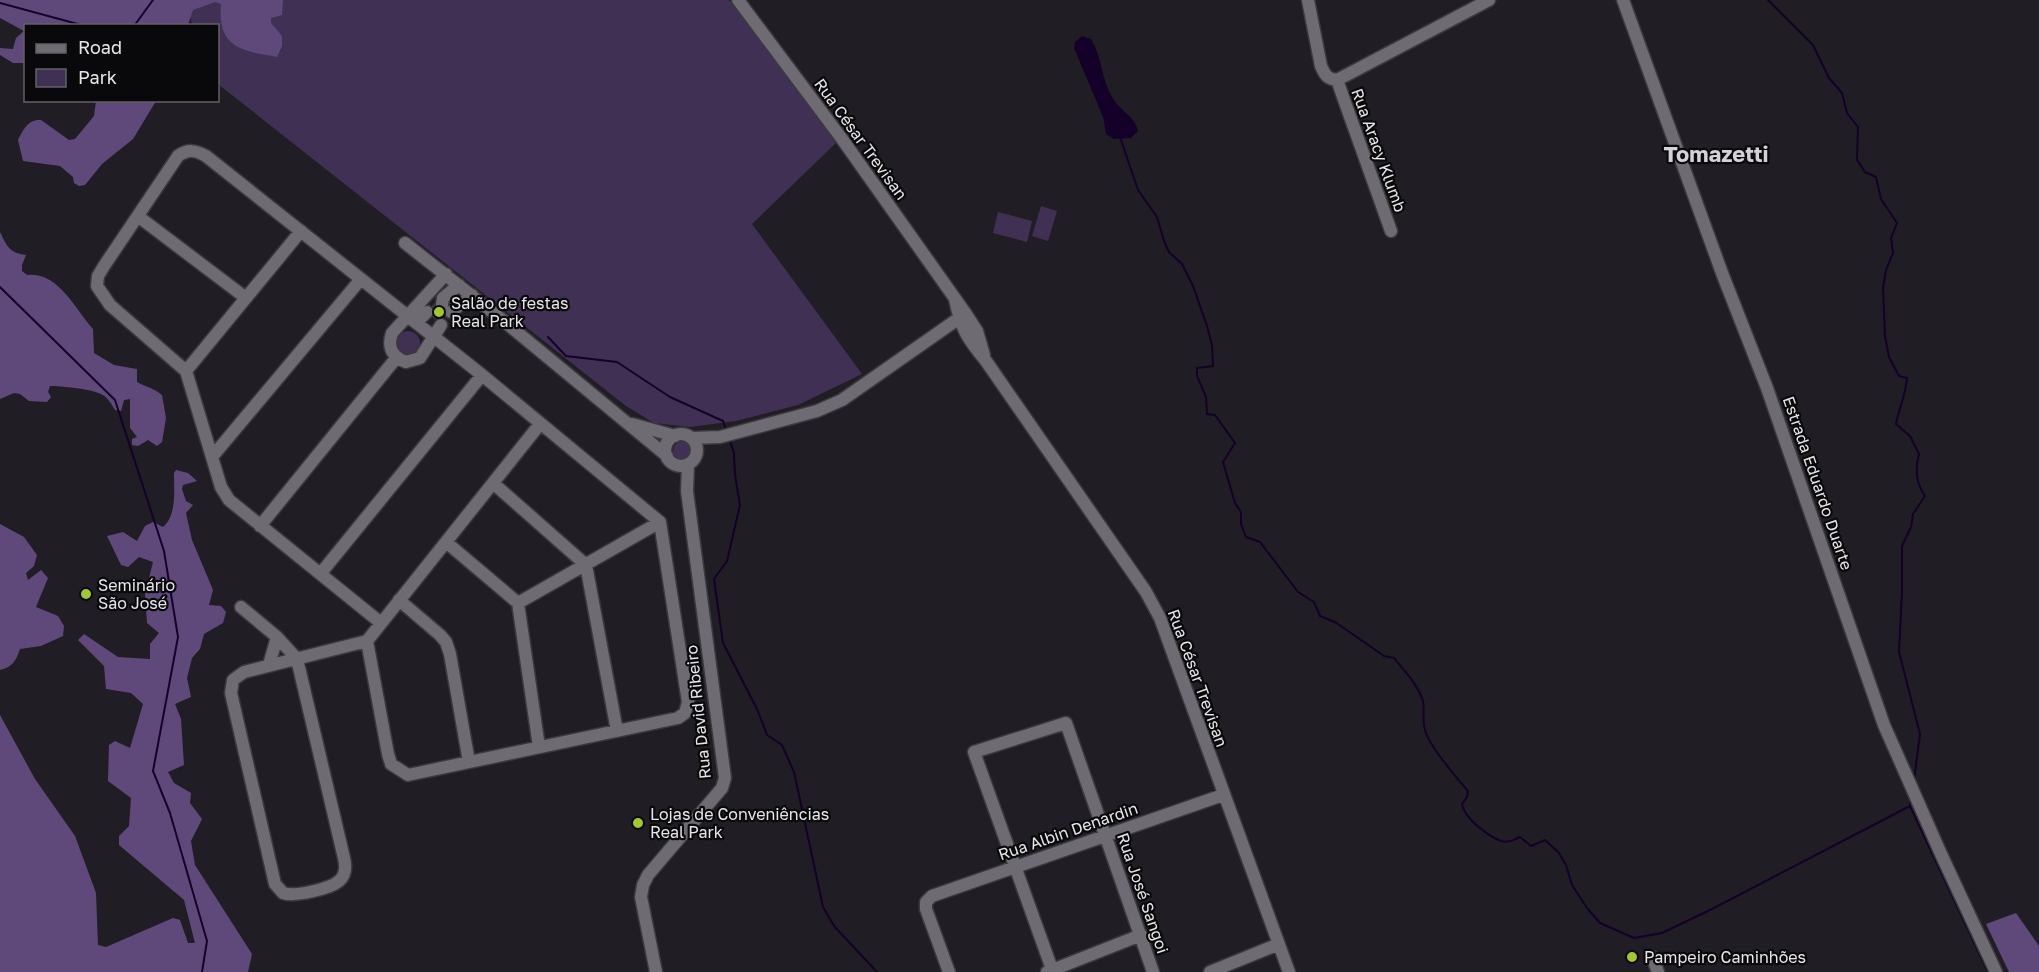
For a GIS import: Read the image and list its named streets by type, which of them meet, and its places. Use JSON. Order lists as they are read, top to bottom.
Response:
{
  "streets": {
    "street": [
      "Rua César Trevisan",
      "Rua Aracy Klumb",
      "Estrada Eduardo Duarte",
      "Rua David Ribeiro",
      "Rua Albin Denardin",
      "Rua José Sangoi"
    ]
  },
  "crossings": [
    ["Rua César Trevisan", "Rua Albin Denardin"],
    ["Rua Albin Denardin", "Rua José Sangoi"]
  ],
  "districts": ["Tomazetti"],
  "places": [
    "Salão de festas Real Park",
    "Seminário São José",
    "Lojas de Conveniências Real Park",
    "Pampeiro Caminhões"
  ],
  "legend": ["Road", "Park"]
}
